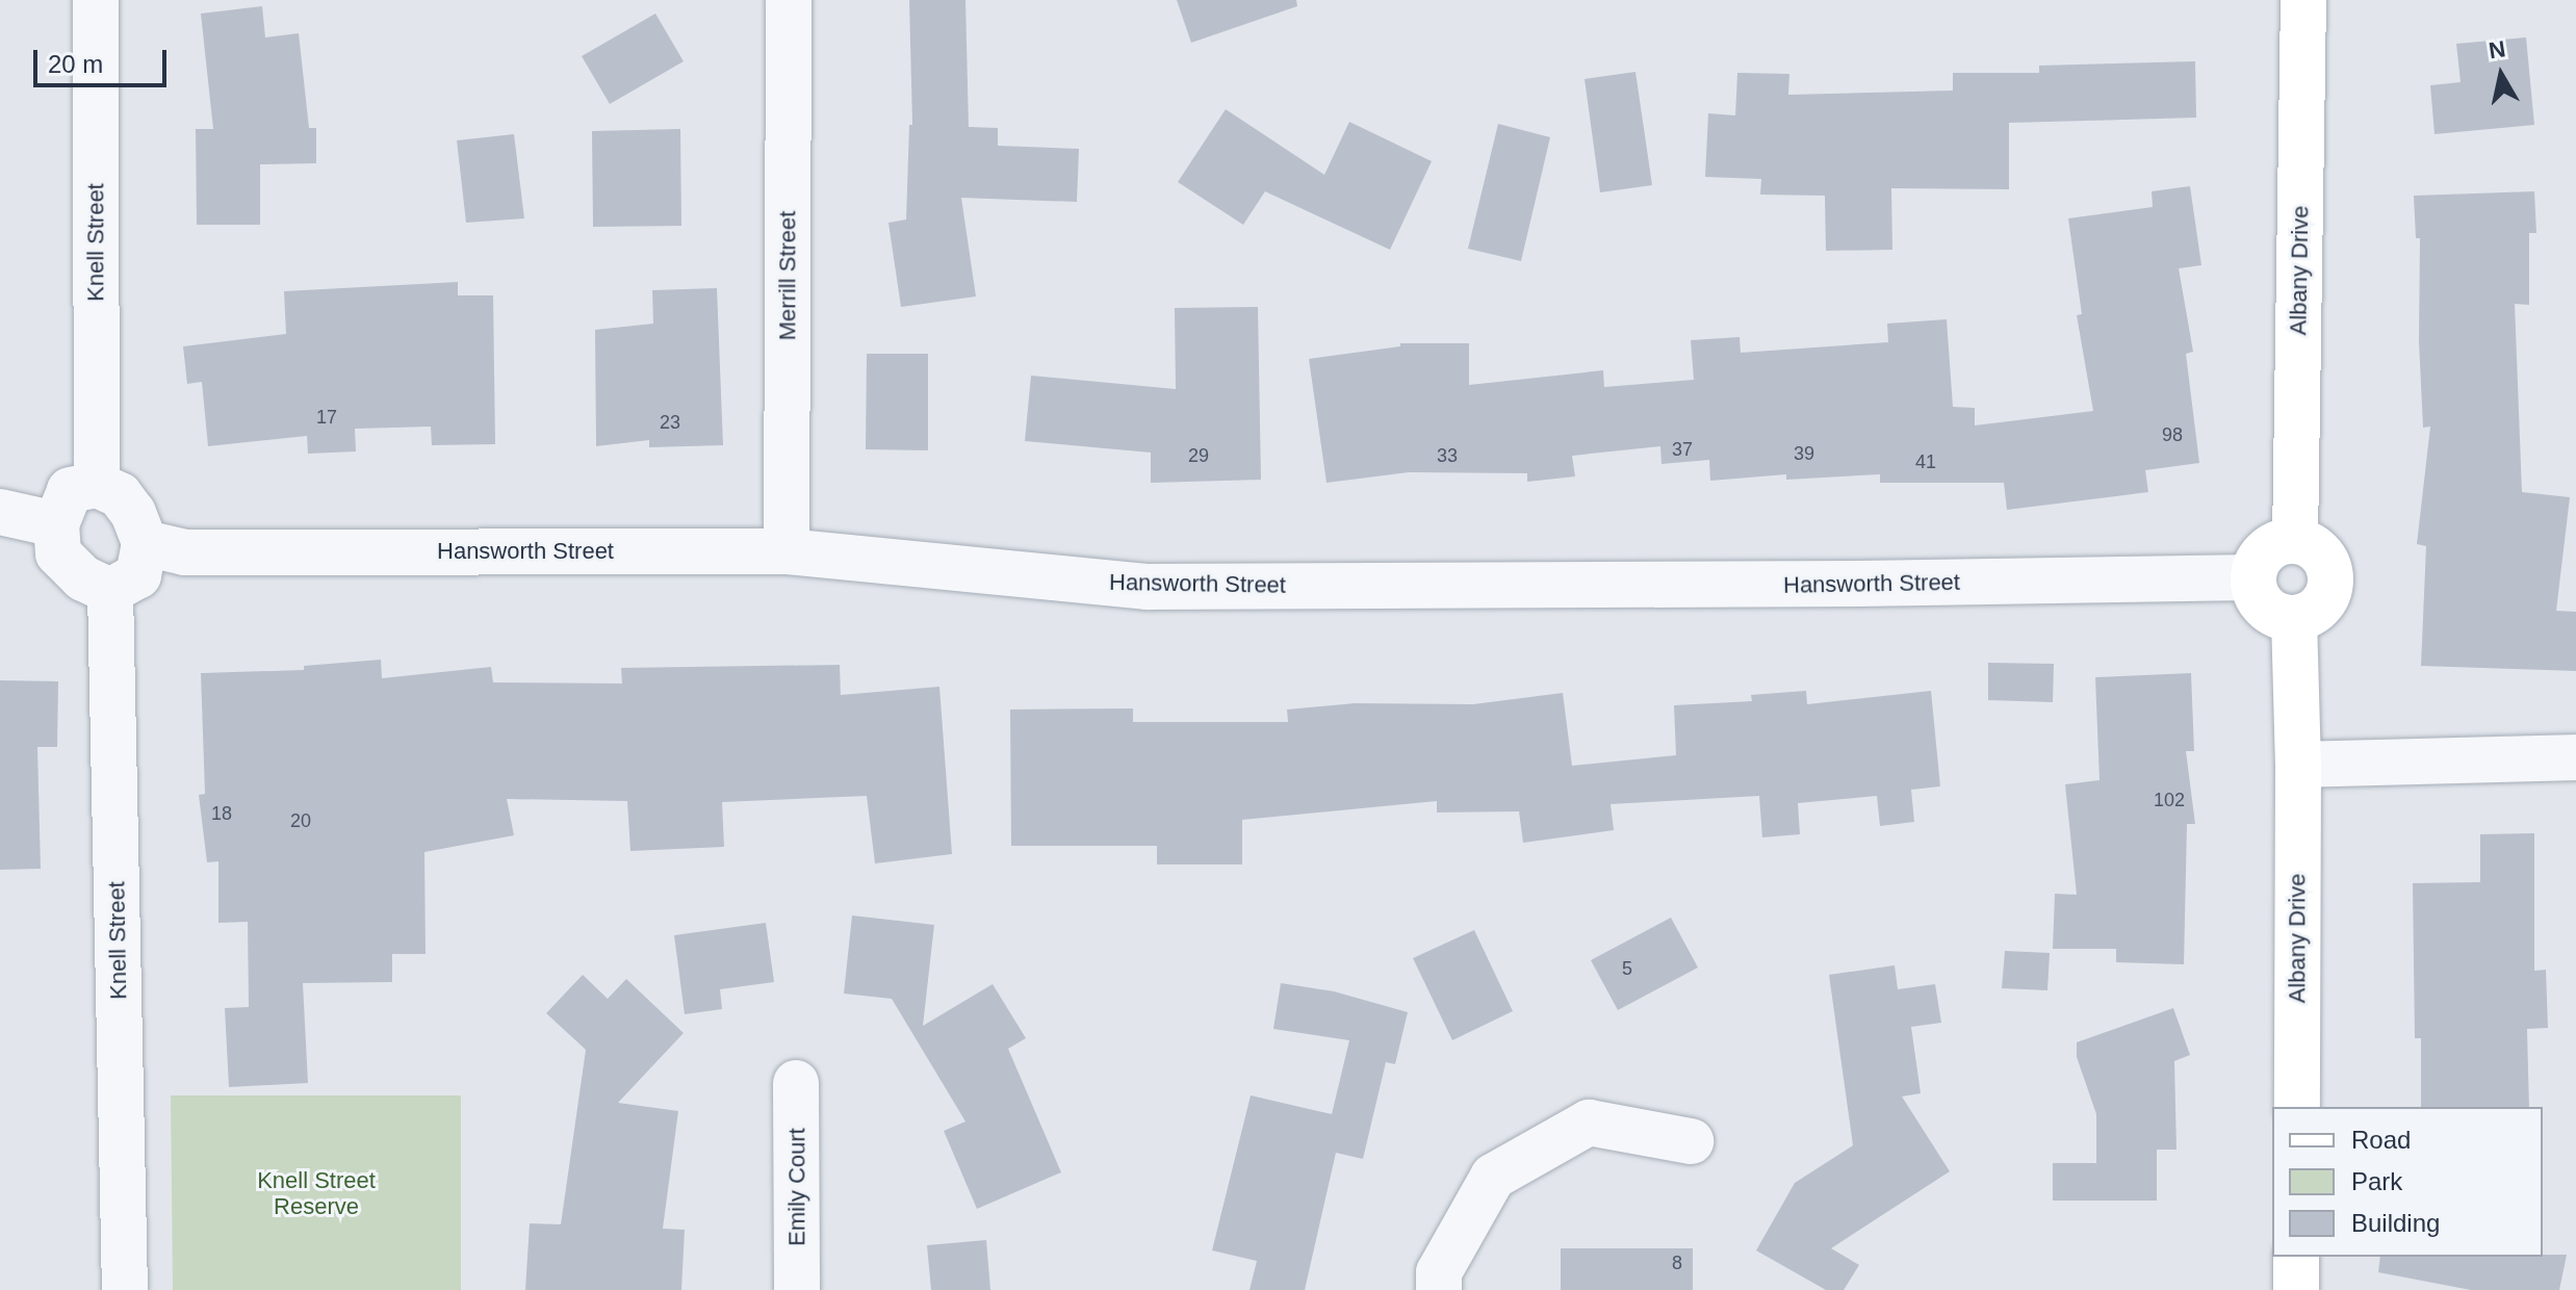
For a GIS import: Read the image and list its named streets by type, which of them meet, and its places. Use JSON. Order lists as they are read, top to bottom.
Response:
{
  "streets": {
    "street": [
      "Knell Street",
      "Albany Drive",
      "Merrill Street",
      "Hansworth Street",
      "Emily Court"
    ]
  },
  "crossings": [
    ["Knell Street", "Hansworth Street"],
    ["Albany Drive", "Hansworth Street"],
    ["Merrill Street", "Hansworth Street"]
  ],
  "parks": ["Knell Street Reserve"],
  "house_numbers": [
    "17",
    "23",
    "98",
    "37",
    "39",
    "29",
    "33",
    "41",
    "102",
    "18",
    "20",
    "5",
    "8"
  ],
  "legend": ["Road", "Park", "Building"],
  "scale_bar": "20 m",
  "north": "top"
}
